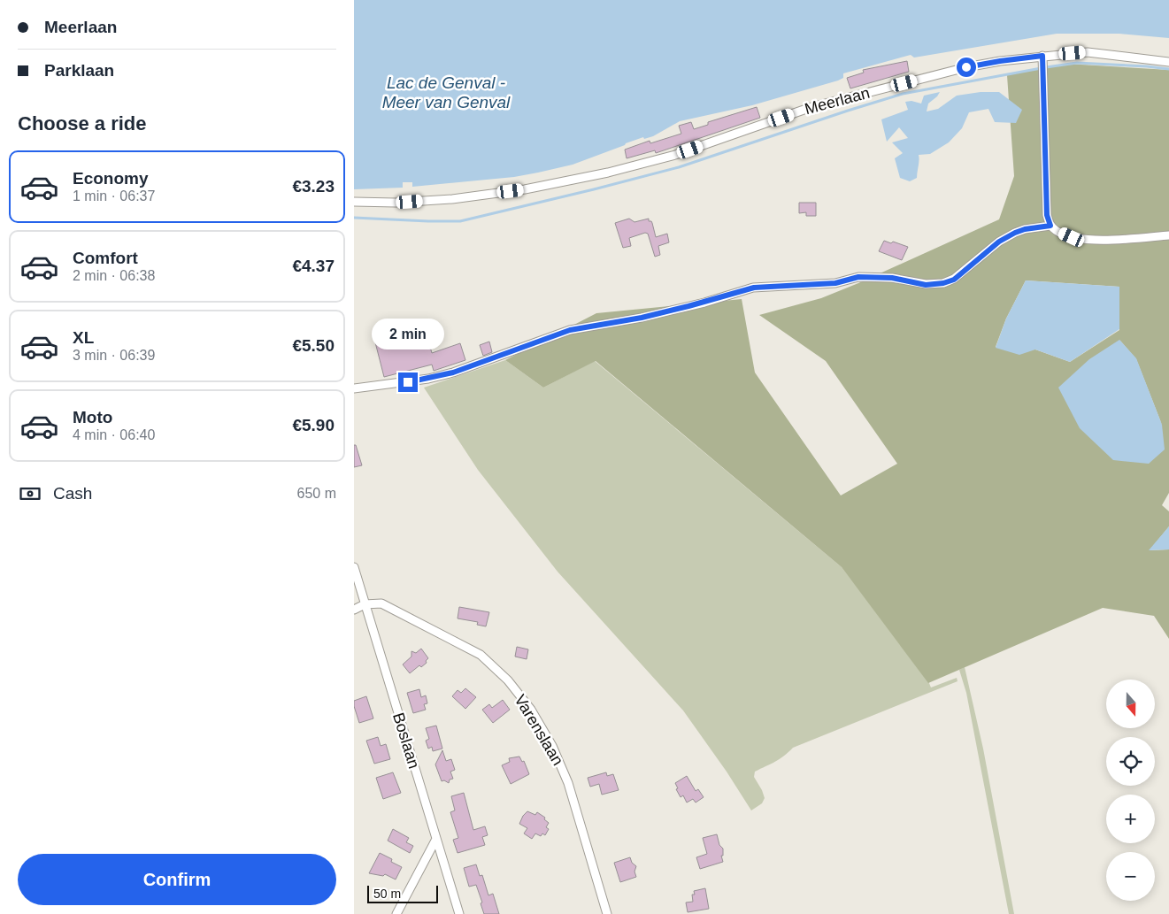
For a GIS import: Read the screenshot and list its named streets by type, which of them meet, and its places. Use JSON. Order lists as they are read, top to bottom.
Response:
{
  "streets": {
    "street": ["Meerlaan", "Varenslaan", "Boslaan"]
  },
  "crossings": [
    ["Varenslaan", "Boslaan"]
  ],
  "water": ["Lac de Genval - Meer van Genval"],
  "scale_bar": "50 m",
  "north": "bottom",
  "page": {
    "banner": ["Meerlaan", "Parklaan"],
    "heading": "Choose a ride",
    "list": [
      {
        "name": "Economy",
        "note": "1 min · 06:37",
        "value": "€3.23"
      },
      {
        "name": "Comfort",
        "note": "2 min · 06:38",
        "value": "€4.37"
      },
      {
        "name": "XL",
        "note": "3 min · 06:39",
        "value": "€5.50"
      },
      {
        "name": "Moto",
        "note": "4 min · 06:40",
        "value": "€5.90"
      }
    ],
    "bubble": "2 min",
    "pay": ["Cash", "650 m"],
    "map_buttons": ["+", "−"],
    "buttons": "Confirm",
    "scale": "50 m"
  }
}
